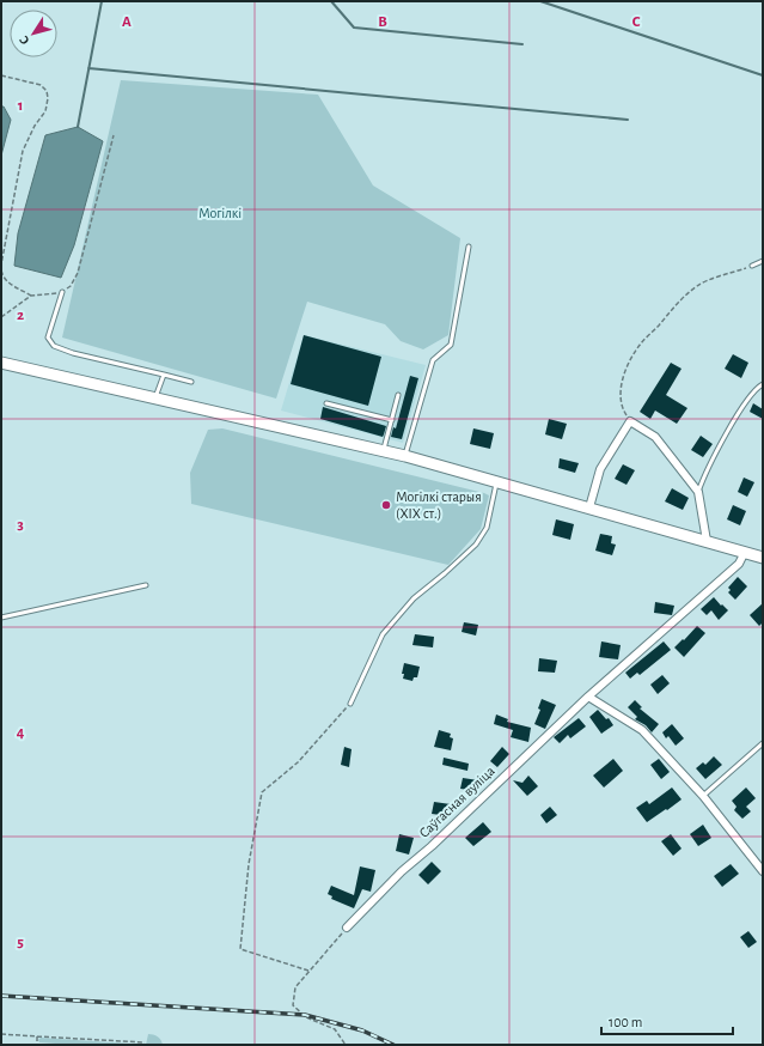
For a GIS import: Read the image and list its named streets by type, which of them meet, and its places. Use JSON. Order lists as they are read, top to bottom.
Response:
{
  "streets": {
    "street": ["Саўгасная вуліца"]
  },
  "parks": ["Могілкі"],
  "places": ["Могілкі старыя (XIX ст.)"],
  "scale_bar": "100 m",
  "north": "bottom left",
  "grid": {
    "columns": ["A", "B", "C"],
    "rows": [
      "1",
      "2",
      "3",
      "4",
      "5"
    ]
  }
}
